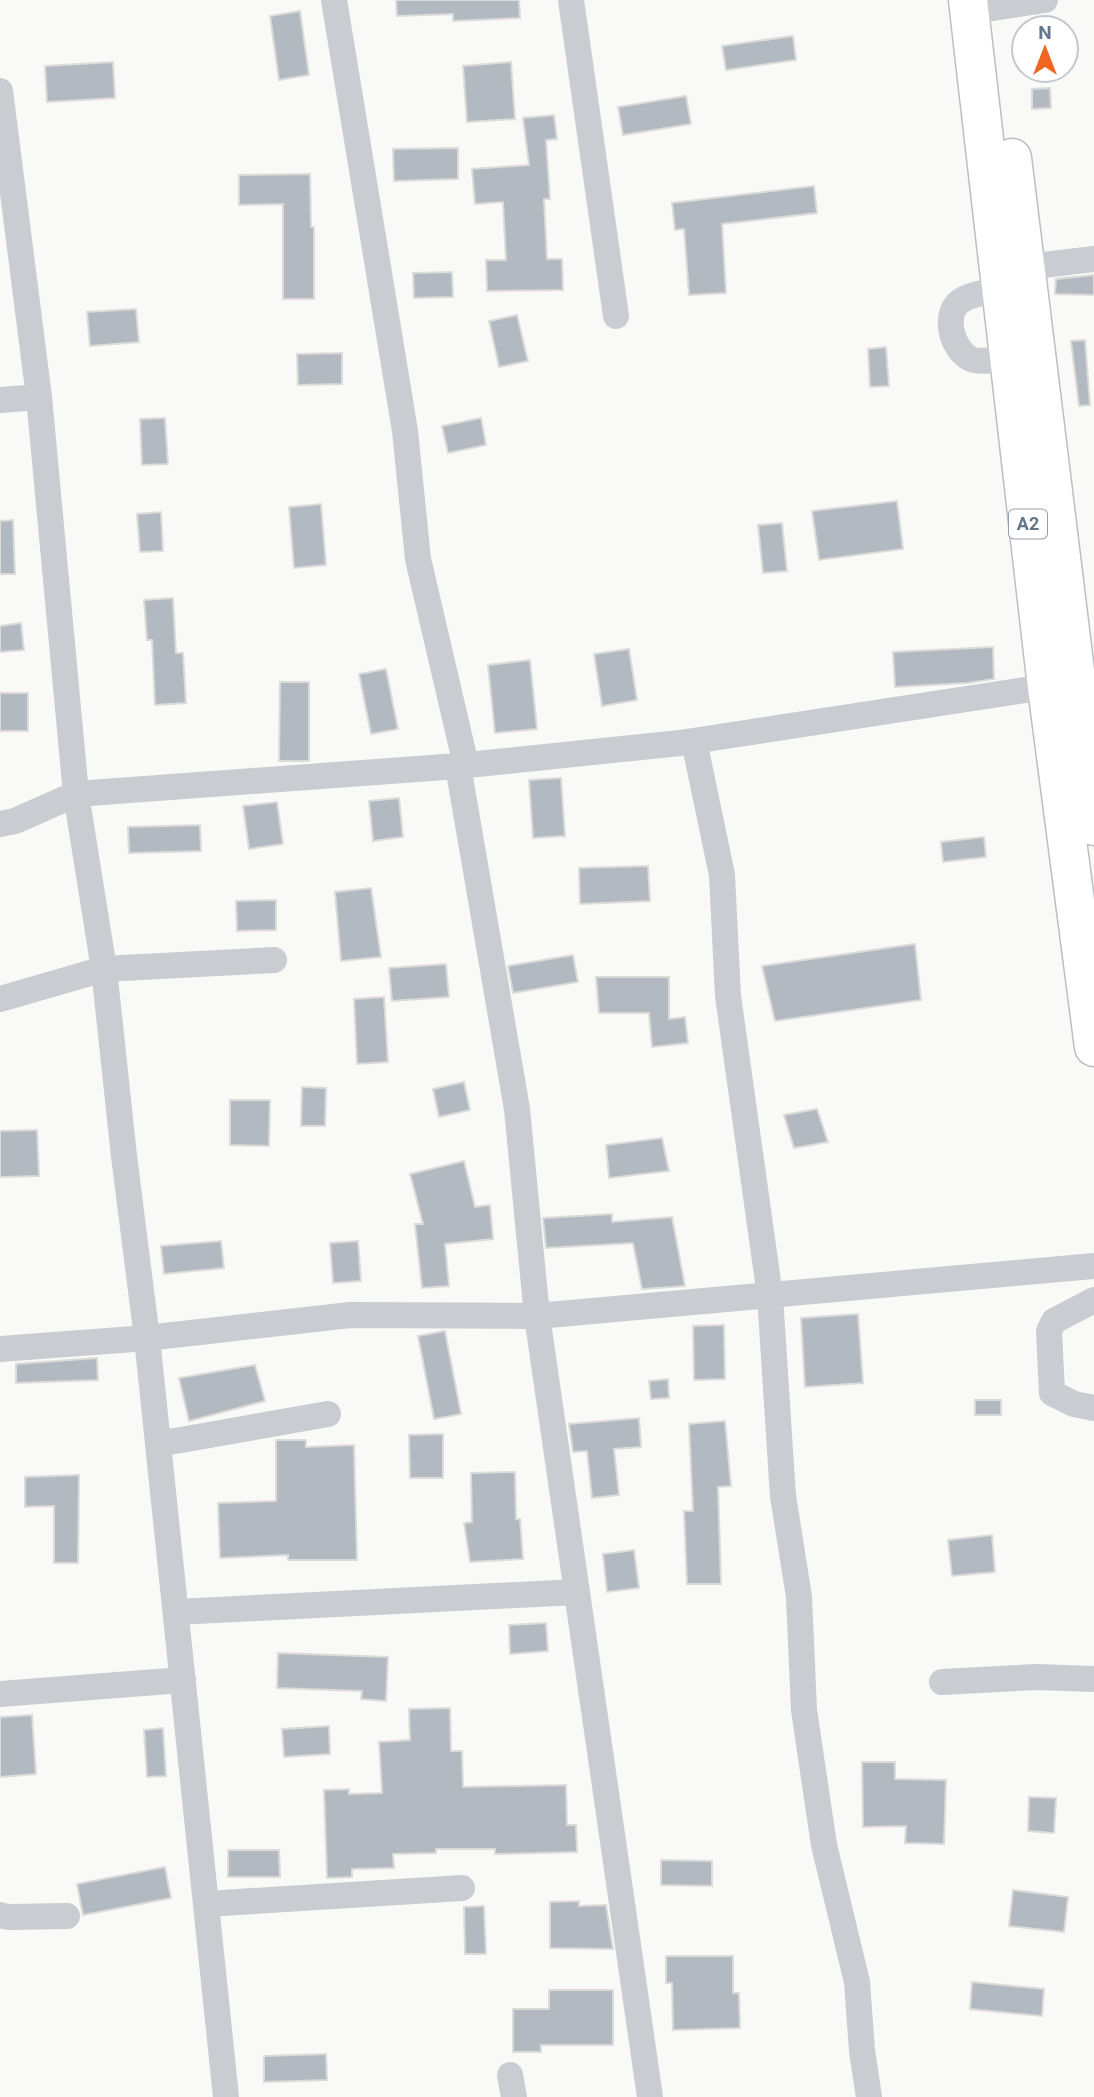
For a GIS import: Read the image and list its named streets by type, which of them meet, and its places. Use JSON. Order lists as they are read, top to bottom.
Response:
{
  "streets": {
    "highway": ["A2"]
  },
  "north": "top"
}
